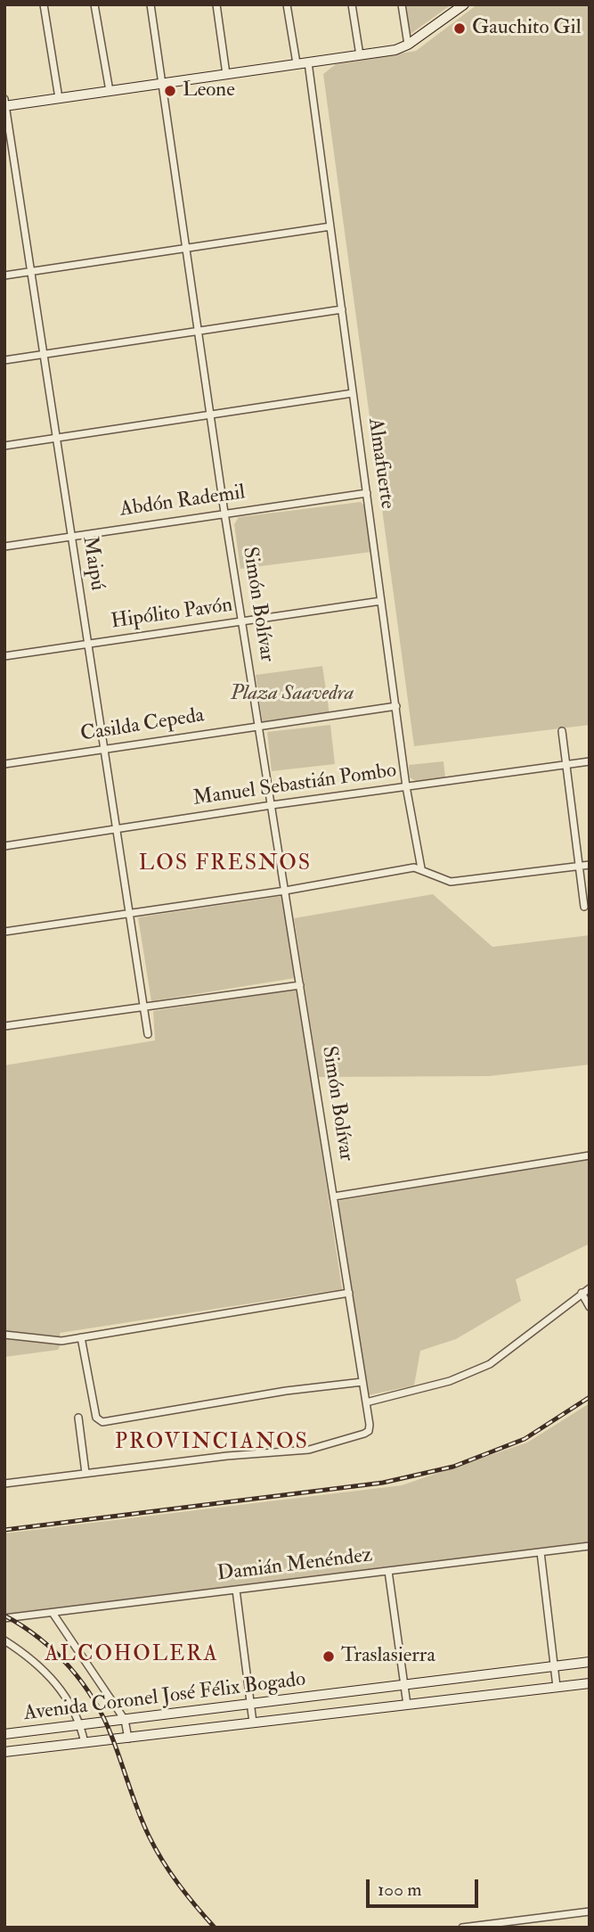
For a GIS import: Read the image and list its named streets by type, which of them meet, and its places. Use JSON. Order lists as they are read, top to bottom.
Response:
{
  "streets": {
    "main road": ["Avenida Coronel José Félix Bogado"],
    "street": [
      "Almafuerte",
      "Abdón Rademil",
      "Maipú",
      "Simón Bolívar",
      "Hipólito Pavón",
      "Casilda Cepeda",
      "Manuel Sebastián Pombo",
      "Damián Menéndez"
    ]
  },
  "crossings": [
    ["Almafuerte", "Abdón Rademil"],
    ["Almafuerte", "Hipólito Pavón"],
    ["Almafuerte", "Casilda Cepeda"],
    ["Almafuerte", "Manuel Sebastián Pombo"],
    ["Abdón Rademil", "Maipú"],
    ["Abdón Rademil", "Simón Bolívar"],
    ["Maipú", "Hipólito Pavón"],
    ["Maipú", "Casilda Cepeda"],
    ["Maipú", "Manuel Sebastián Pombo"],
    ["Simón Bolívar", "Hipólito Pavón"],
    ["Simón Bolívar", "Casilda Cepeda"],
    ["Simón Bolívar", "Manuel Sebastián Pombo"]
  ],
  "districts": ["LOS FRESNOS", "PROVINCIANOS", "ALCOHOLERA"],
  "parks": ["Plaza Saavedra"],
  "places": ["Gauchito Gil", "Leone", "Traslasierra"],
  "scale_bar": "100 m"
}
